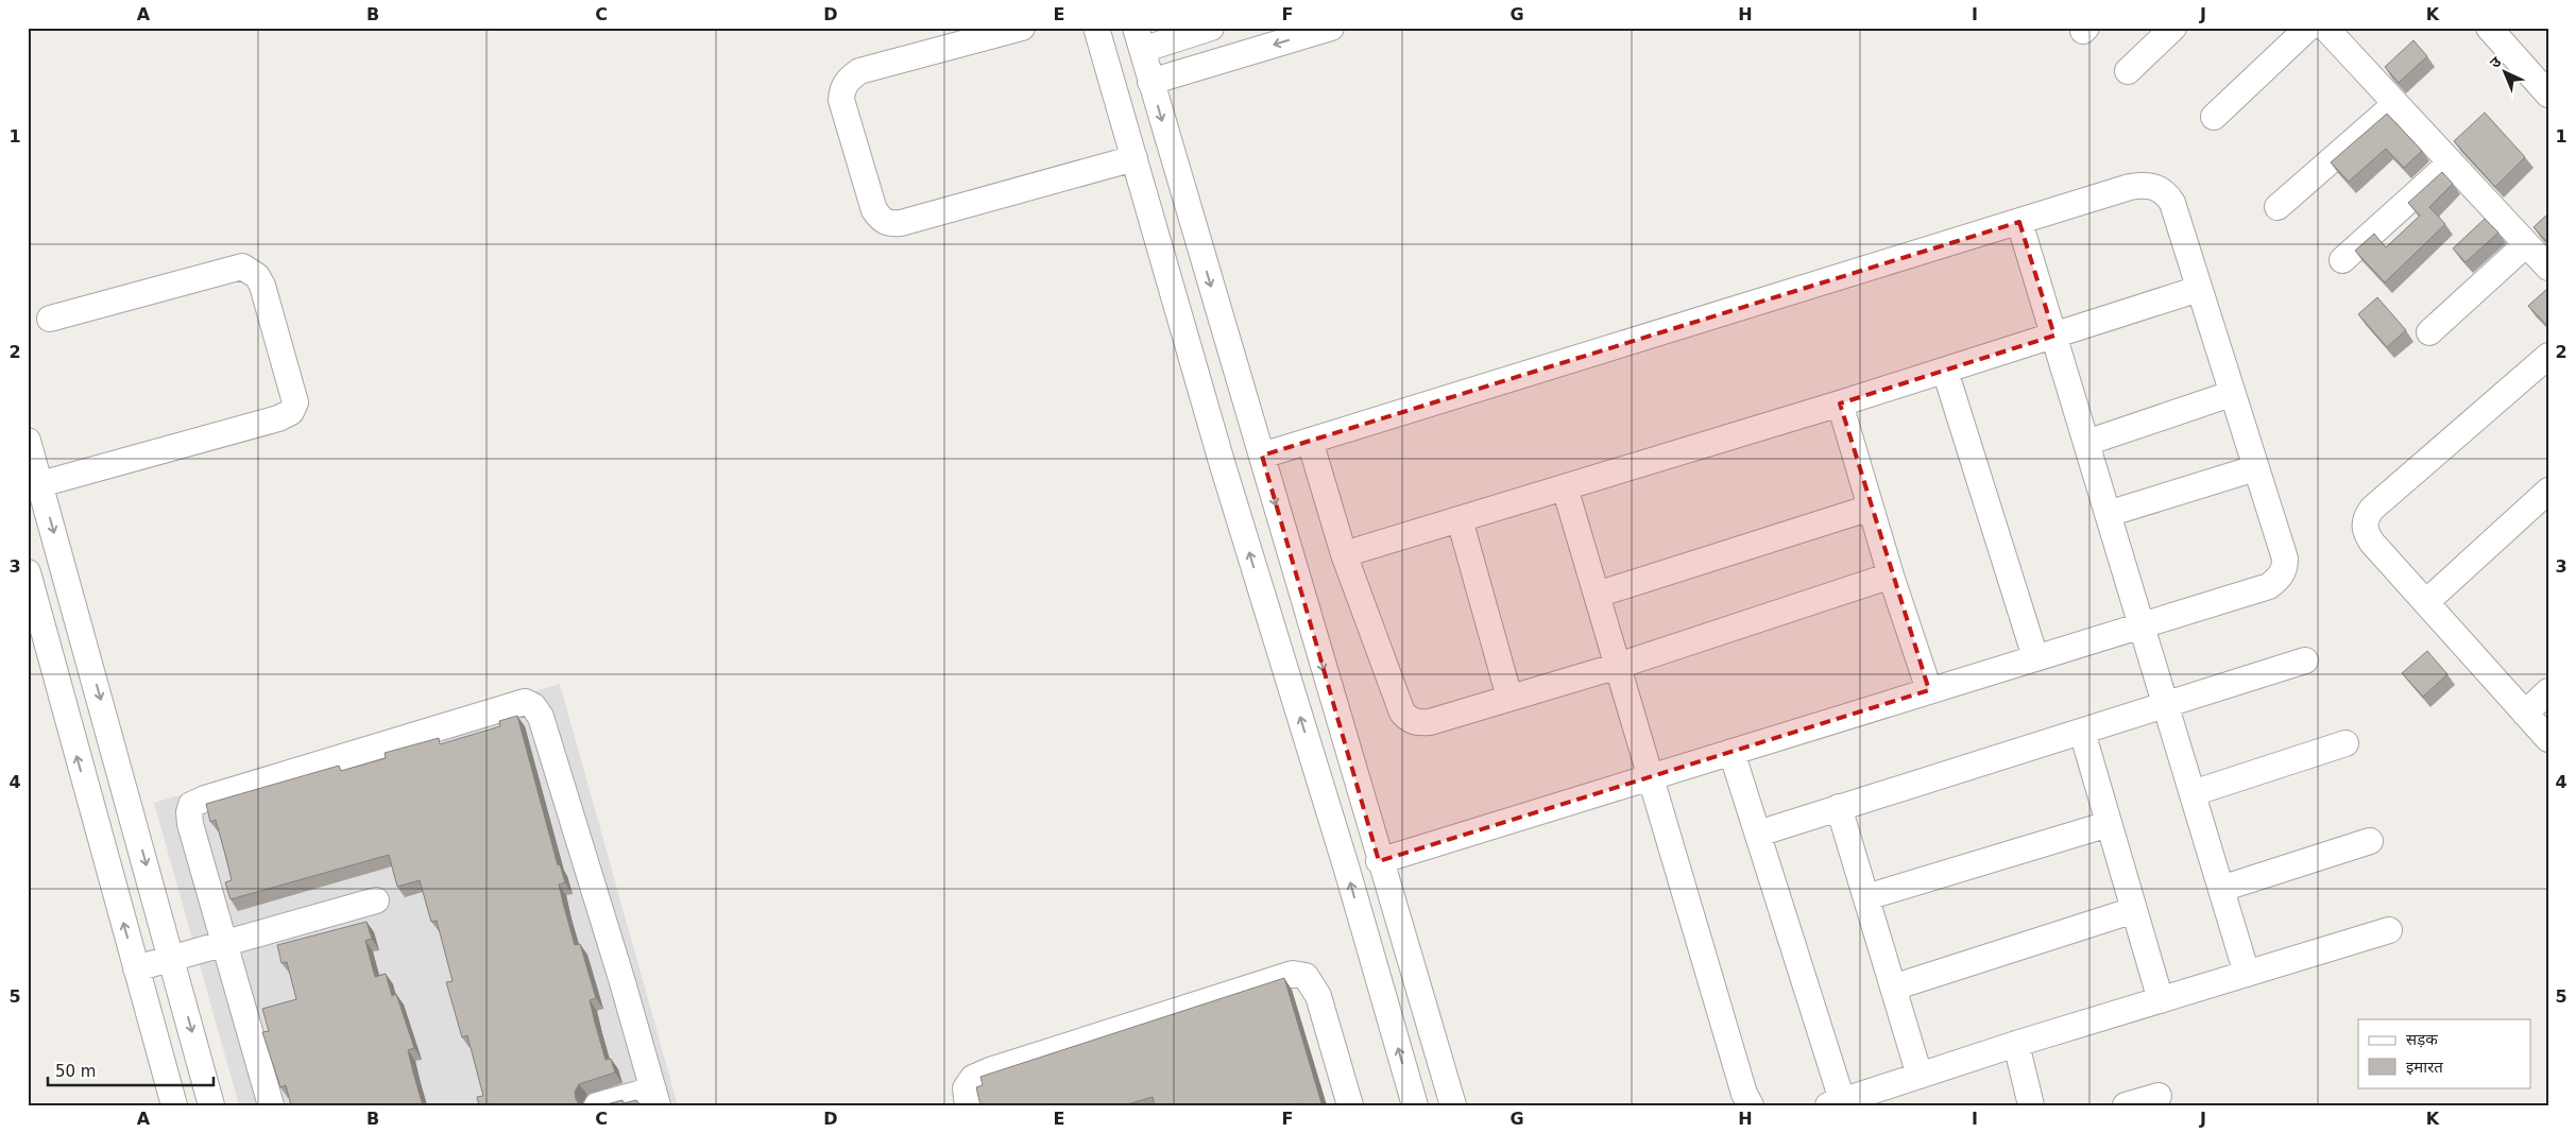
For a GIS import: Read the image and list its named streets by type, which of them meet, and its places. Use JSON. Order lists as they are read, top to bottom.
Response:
{
  "legend": ["सड़क", "इमारत"],
  "scale_bar": "50 m",
  "north": "top left",
  "grid": {
    "columns": [
      "A",
      "B",
      "C",
      "D",
      "E",
      "F",
      "G",
      "H",
      "I",
      "J",
      "K"
    ],
    "rows": [
      "1",
      "2",
      "3",
      "4",
      "5"
    ]
  }
}
